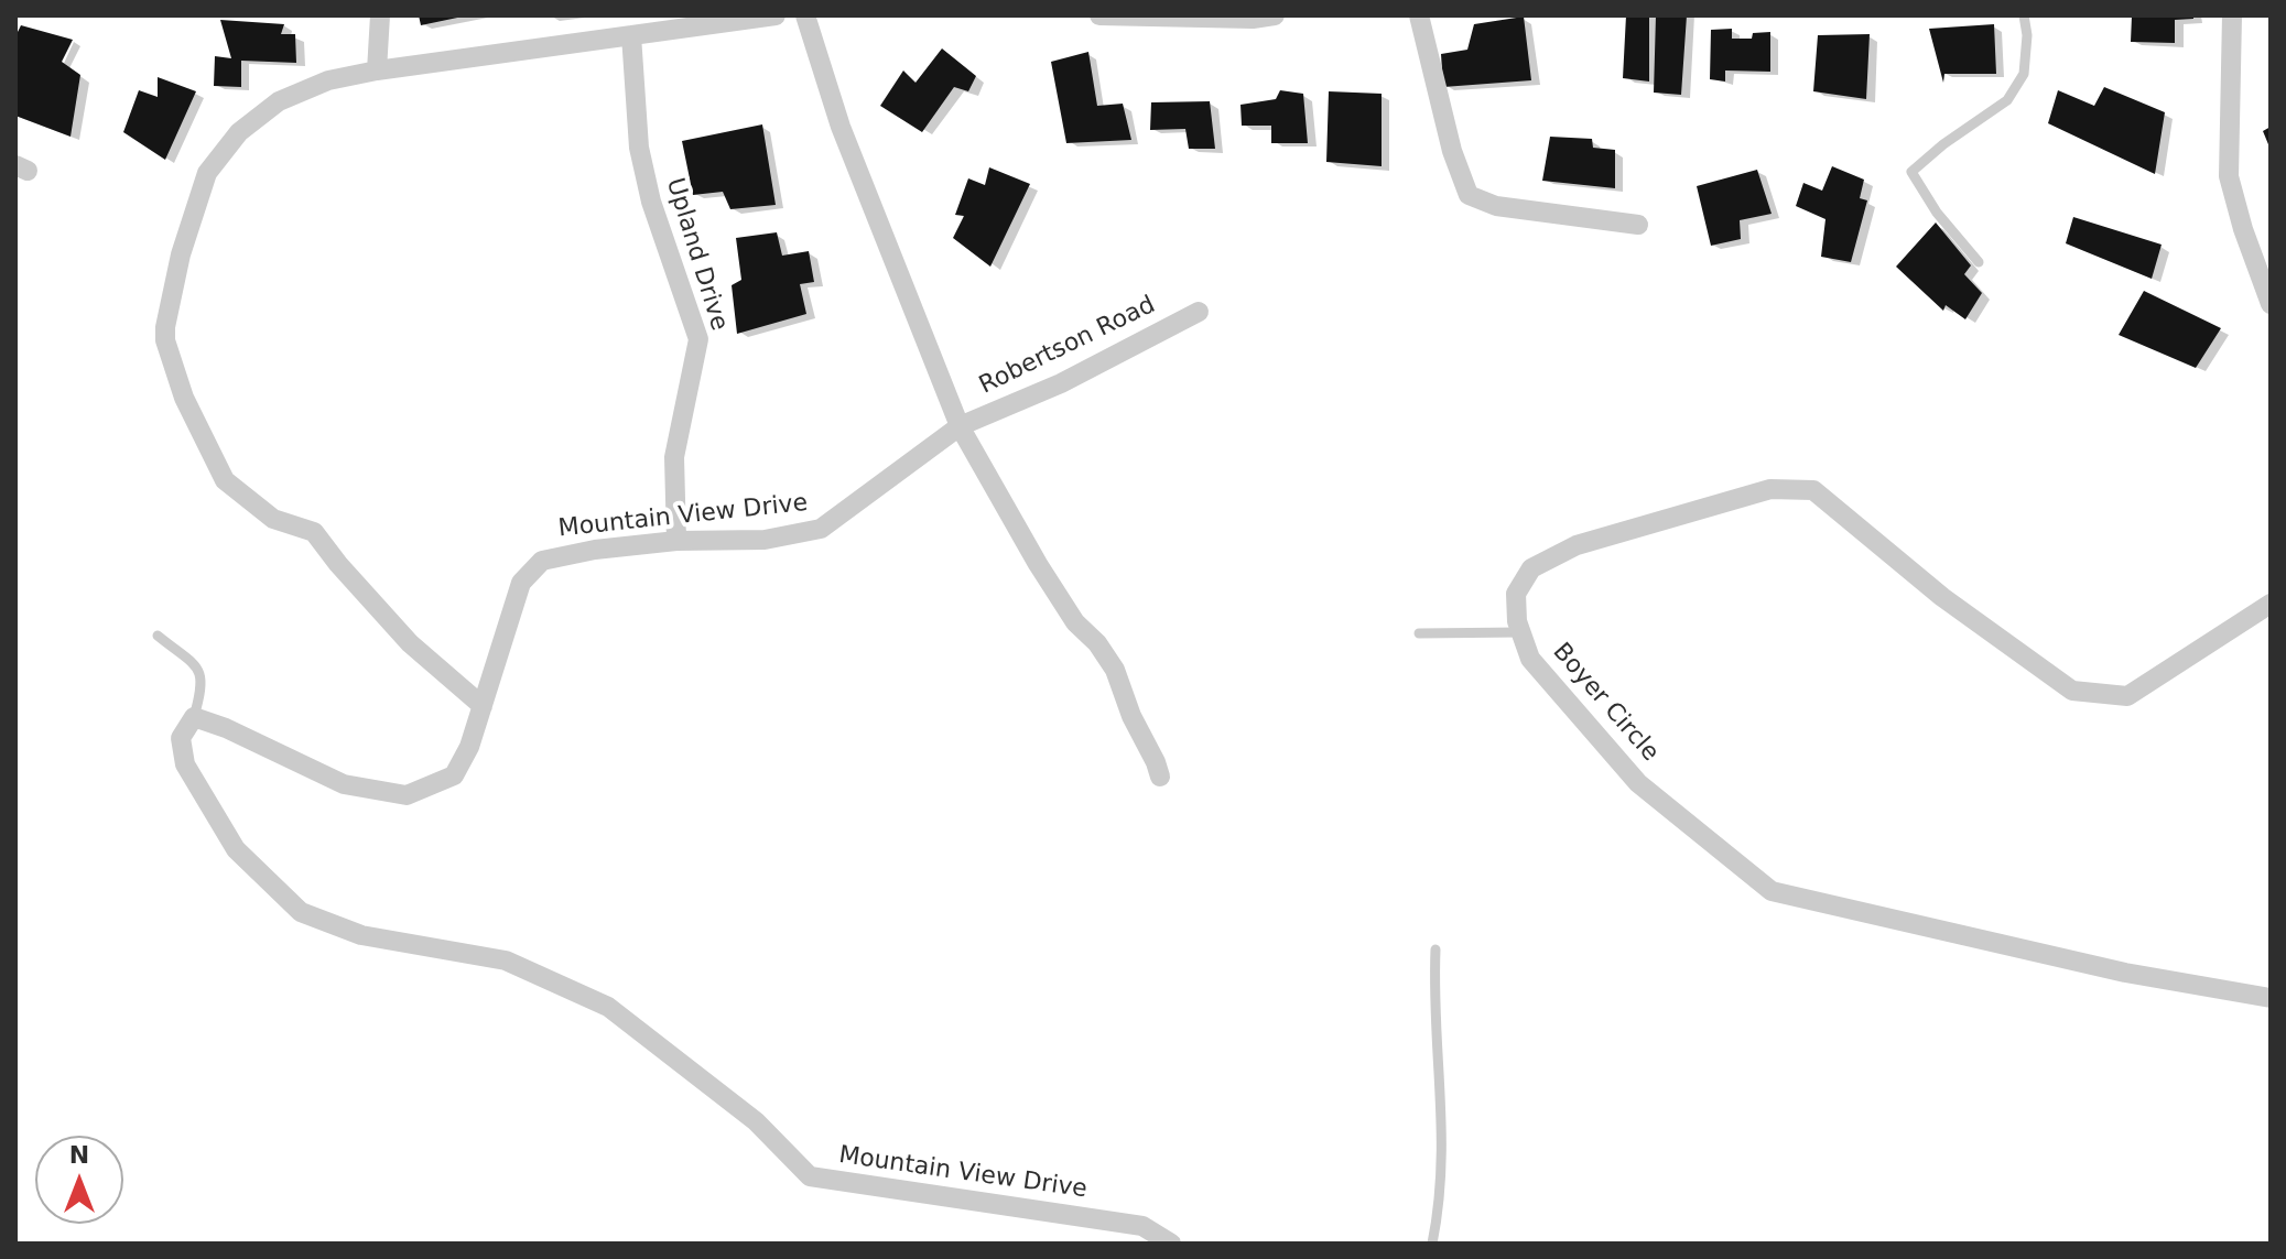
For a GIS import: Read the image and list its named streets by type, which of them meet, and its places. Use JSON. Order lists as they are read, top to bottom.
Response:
{
  "streets": {
    "street": [
      "Upland Drive",
      "Robertson Road",
      "Mountain View Drive",
      "Boyer Circle"
    ]
  },
  "crossings": [
    ["Upland Drive", "Mountain View Drive"],
    ["Robertson Road", "Mountain View Drive"]
  ],
  "north": "top"
}
